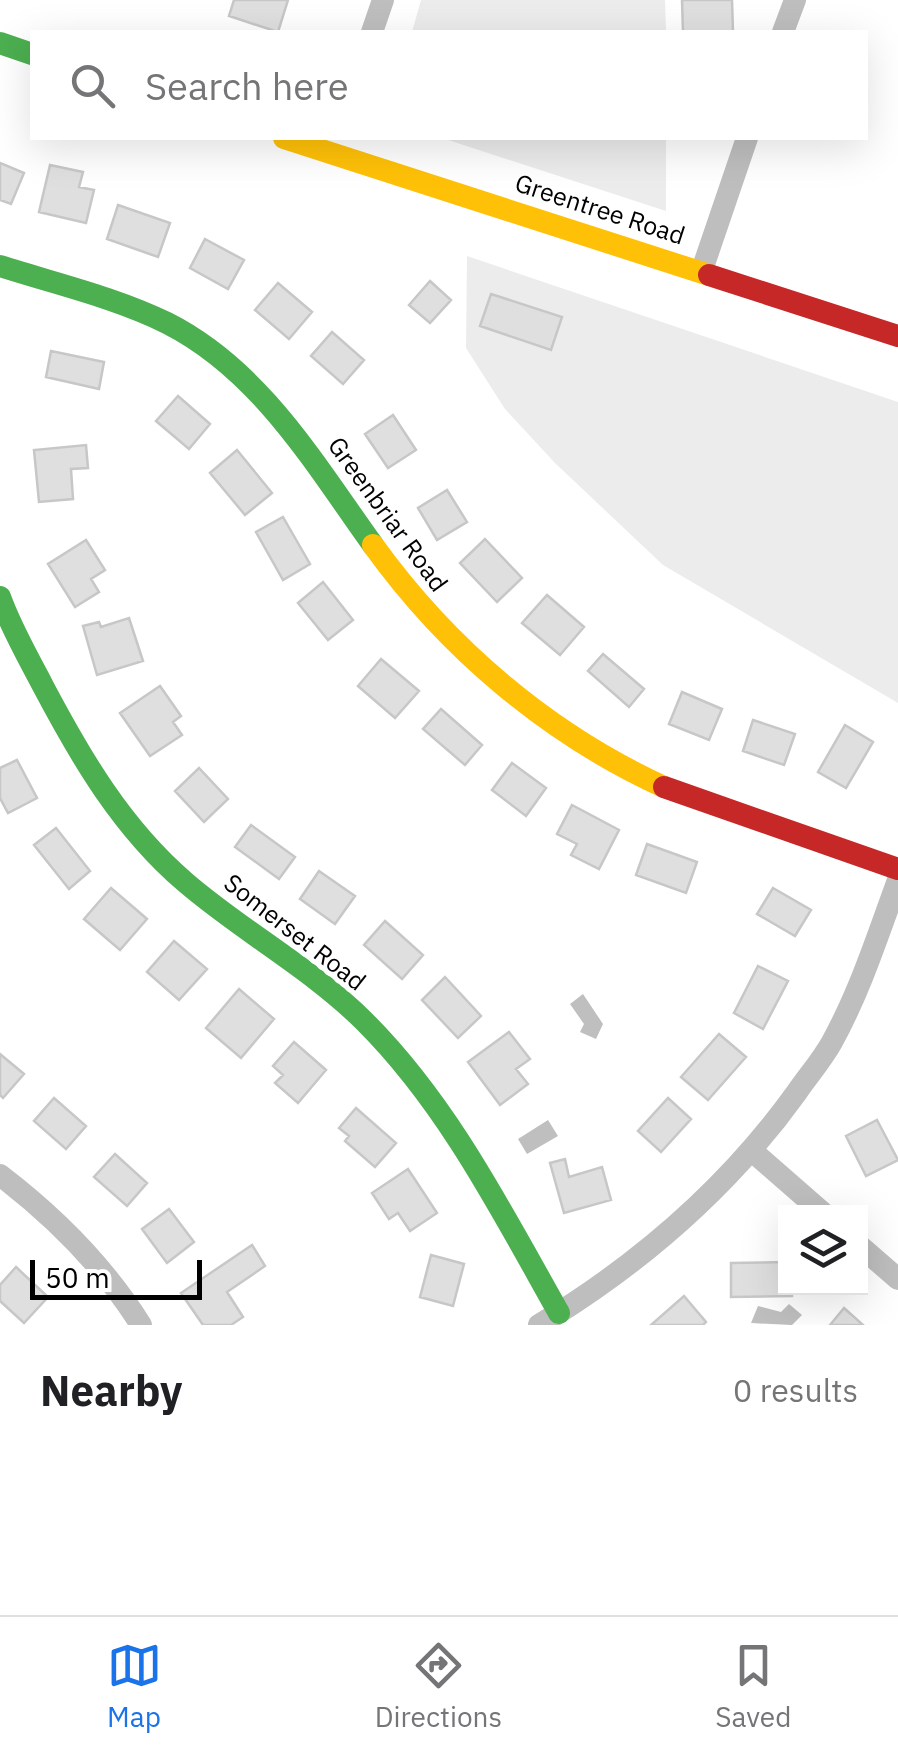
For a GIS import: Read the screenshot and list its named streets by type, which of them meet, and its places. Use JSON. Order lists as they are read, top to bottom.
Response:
{
  "streets": {
    "street": ["Greentree Road", "Greenbriar Road", "Somerset Road"]
  },
  "scale_bar": "50 m",
  "page": {
    "search": "Search here",
    "scale": "50 m",
    "heading": ["Nearby", "0 results"],
    "nav": ["Map", "Directions", "Saved"]
  }
}
